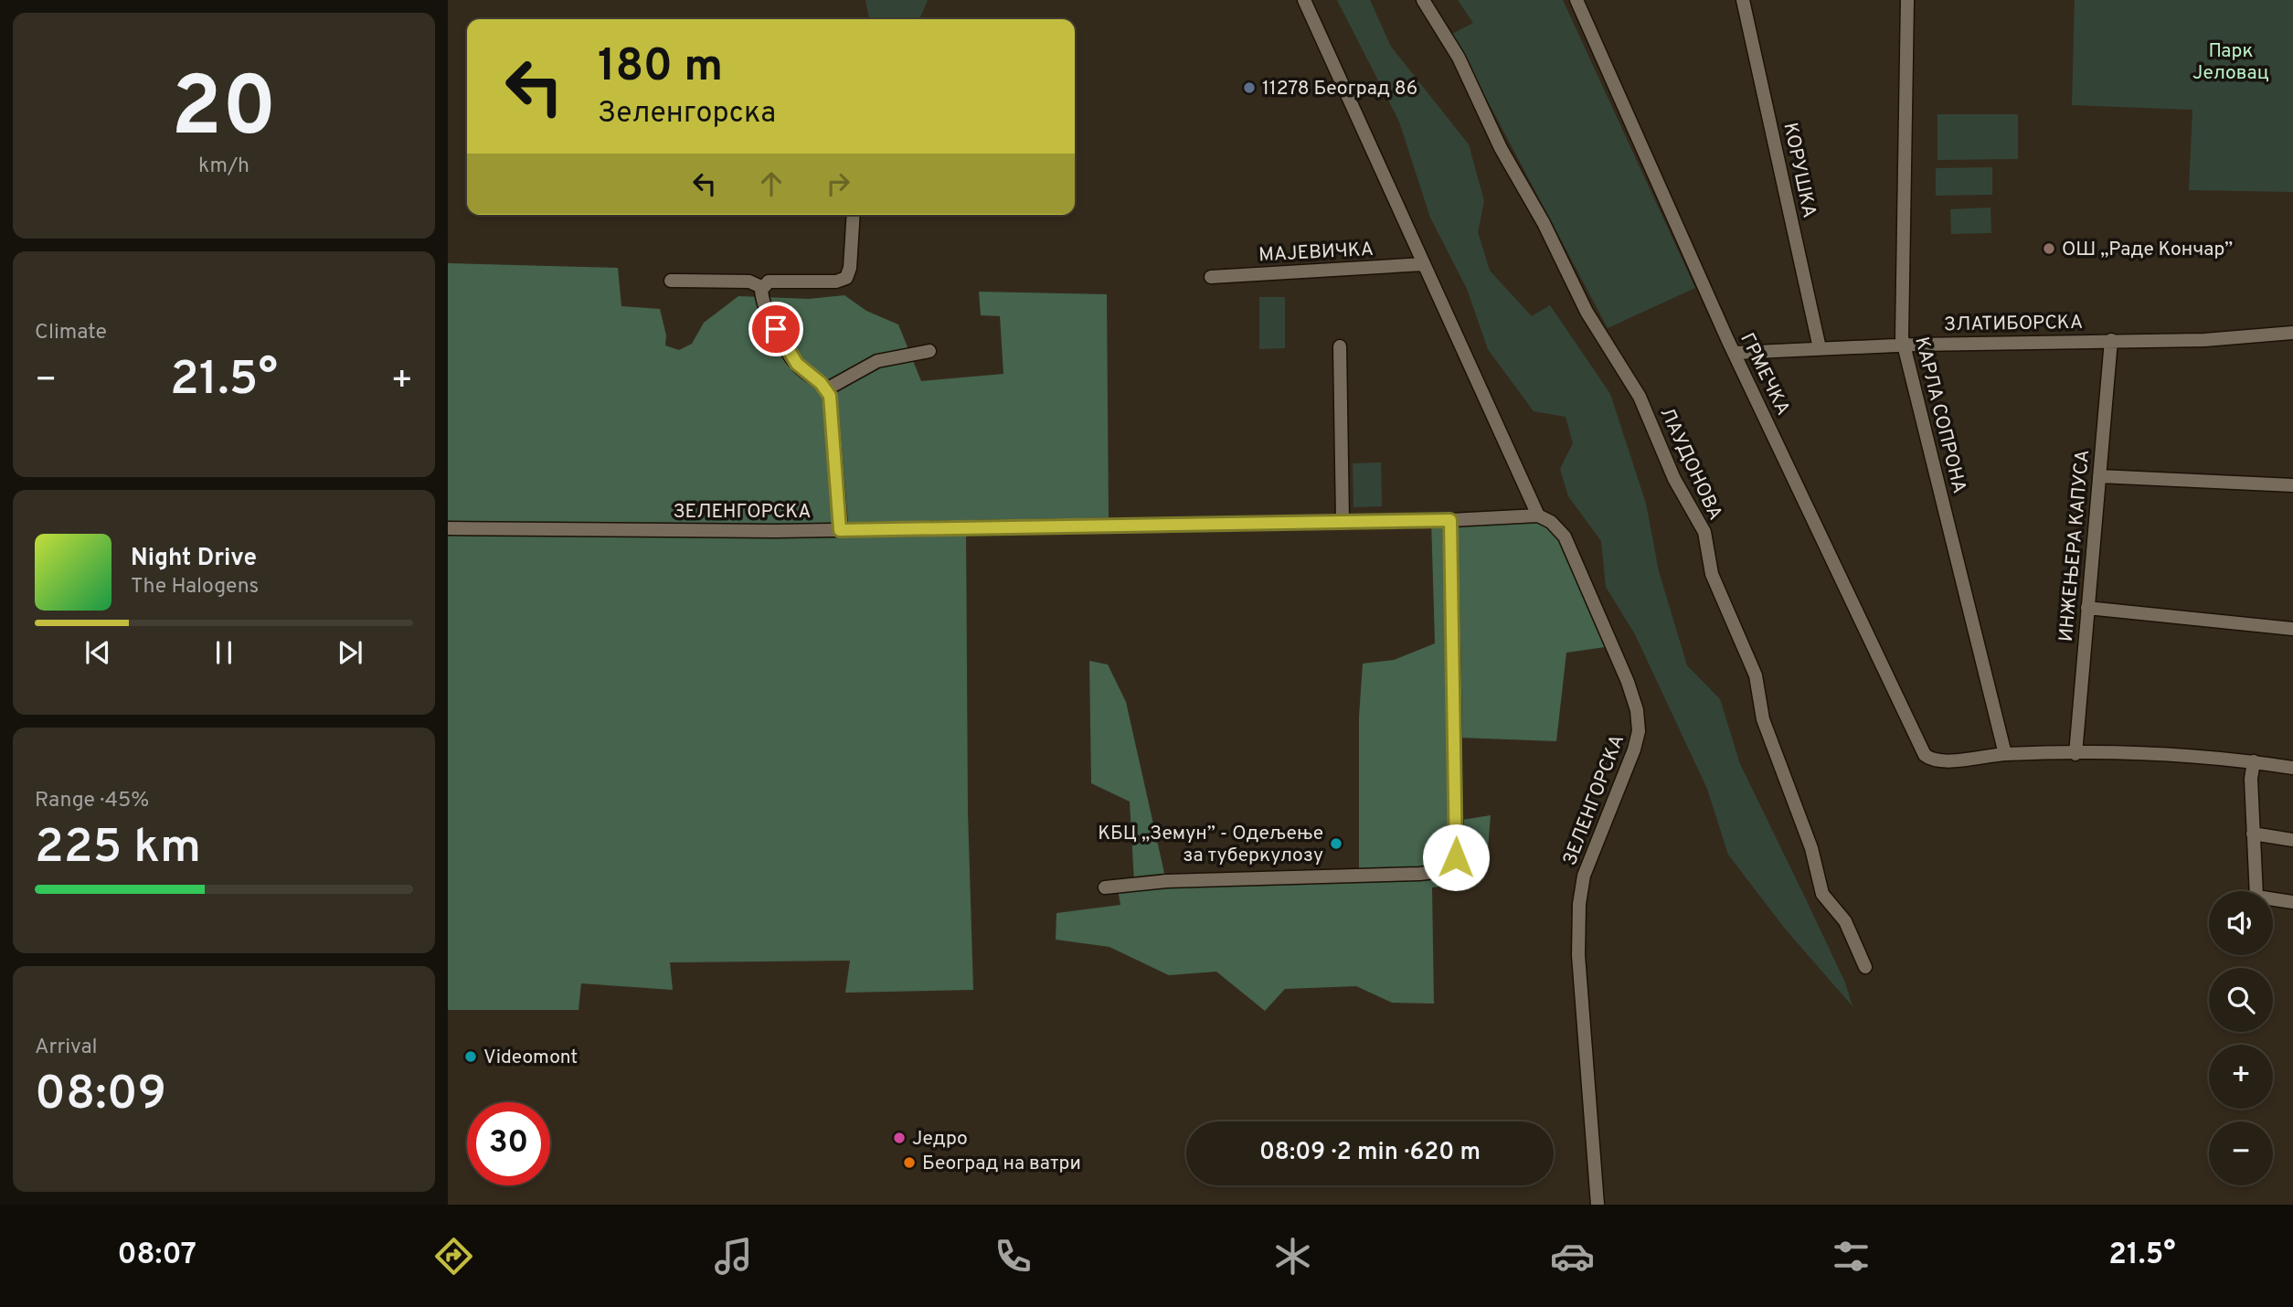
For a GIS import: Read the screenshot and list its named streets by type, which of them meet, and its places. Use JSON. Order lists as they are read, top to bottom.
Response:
{
  "streets": {
    "street": [
      "КОРУШКА",
      "МАЈЕВИЧКА",
      "ЗЛАТИБОРСКА",
      "ГРМЕЧКА",
      "КАРЛА СОПРОНА",
      "ЛАУДОНОВА",
      "ЗЕЛЕНГОРСКА",
      "ИНЖЕЊЕРА КАПУСА"
    ]
  },
  "crossings": [
    ["КОРУШКА", "ЗЛАТИБОРСКА"],
    ["ЗЛАТИБОРСКА", "ГРМЕЧКА"],
    ["ЗЛАТИБОРСКА", "КАРЛА СОПРОНА"],
    ["ЗЛАТИБОРСКА", "ИНЖЕЊЕРА КАПУСА"],
    ["ГРМЕЧКА", "КАРЛА СОПРОНА"]
  ],
  "parks": ["Парк Јеловац"],
  "places": [
    "11278 Београд 86",
    "ОШ „Раде Кончар”",
    "КБЦ „Земун” - Одељење за туберкулозу",
    "Videomont",
    "Једро",
    "Београд на ватри"
  ],
  "page": {
    "tile": [
      ["20", "km/h"],
      "Climate",
      ["Range · 45%", "225 km"],
      ["Arrival", "08:09"]
    ],
    "turn": ["180 m", "Зеленгорска"],
    "heat": ["−", "21.5°", "+"],
    "song": ["Night Drive", "The Halogens"],
    "map_buttons": ["+", "−"],
    "limit": "30",
    "trip": "08:09 · 2 min · 620 m",
    "tabs": ["08:07", "21.5°"]
  }
}
